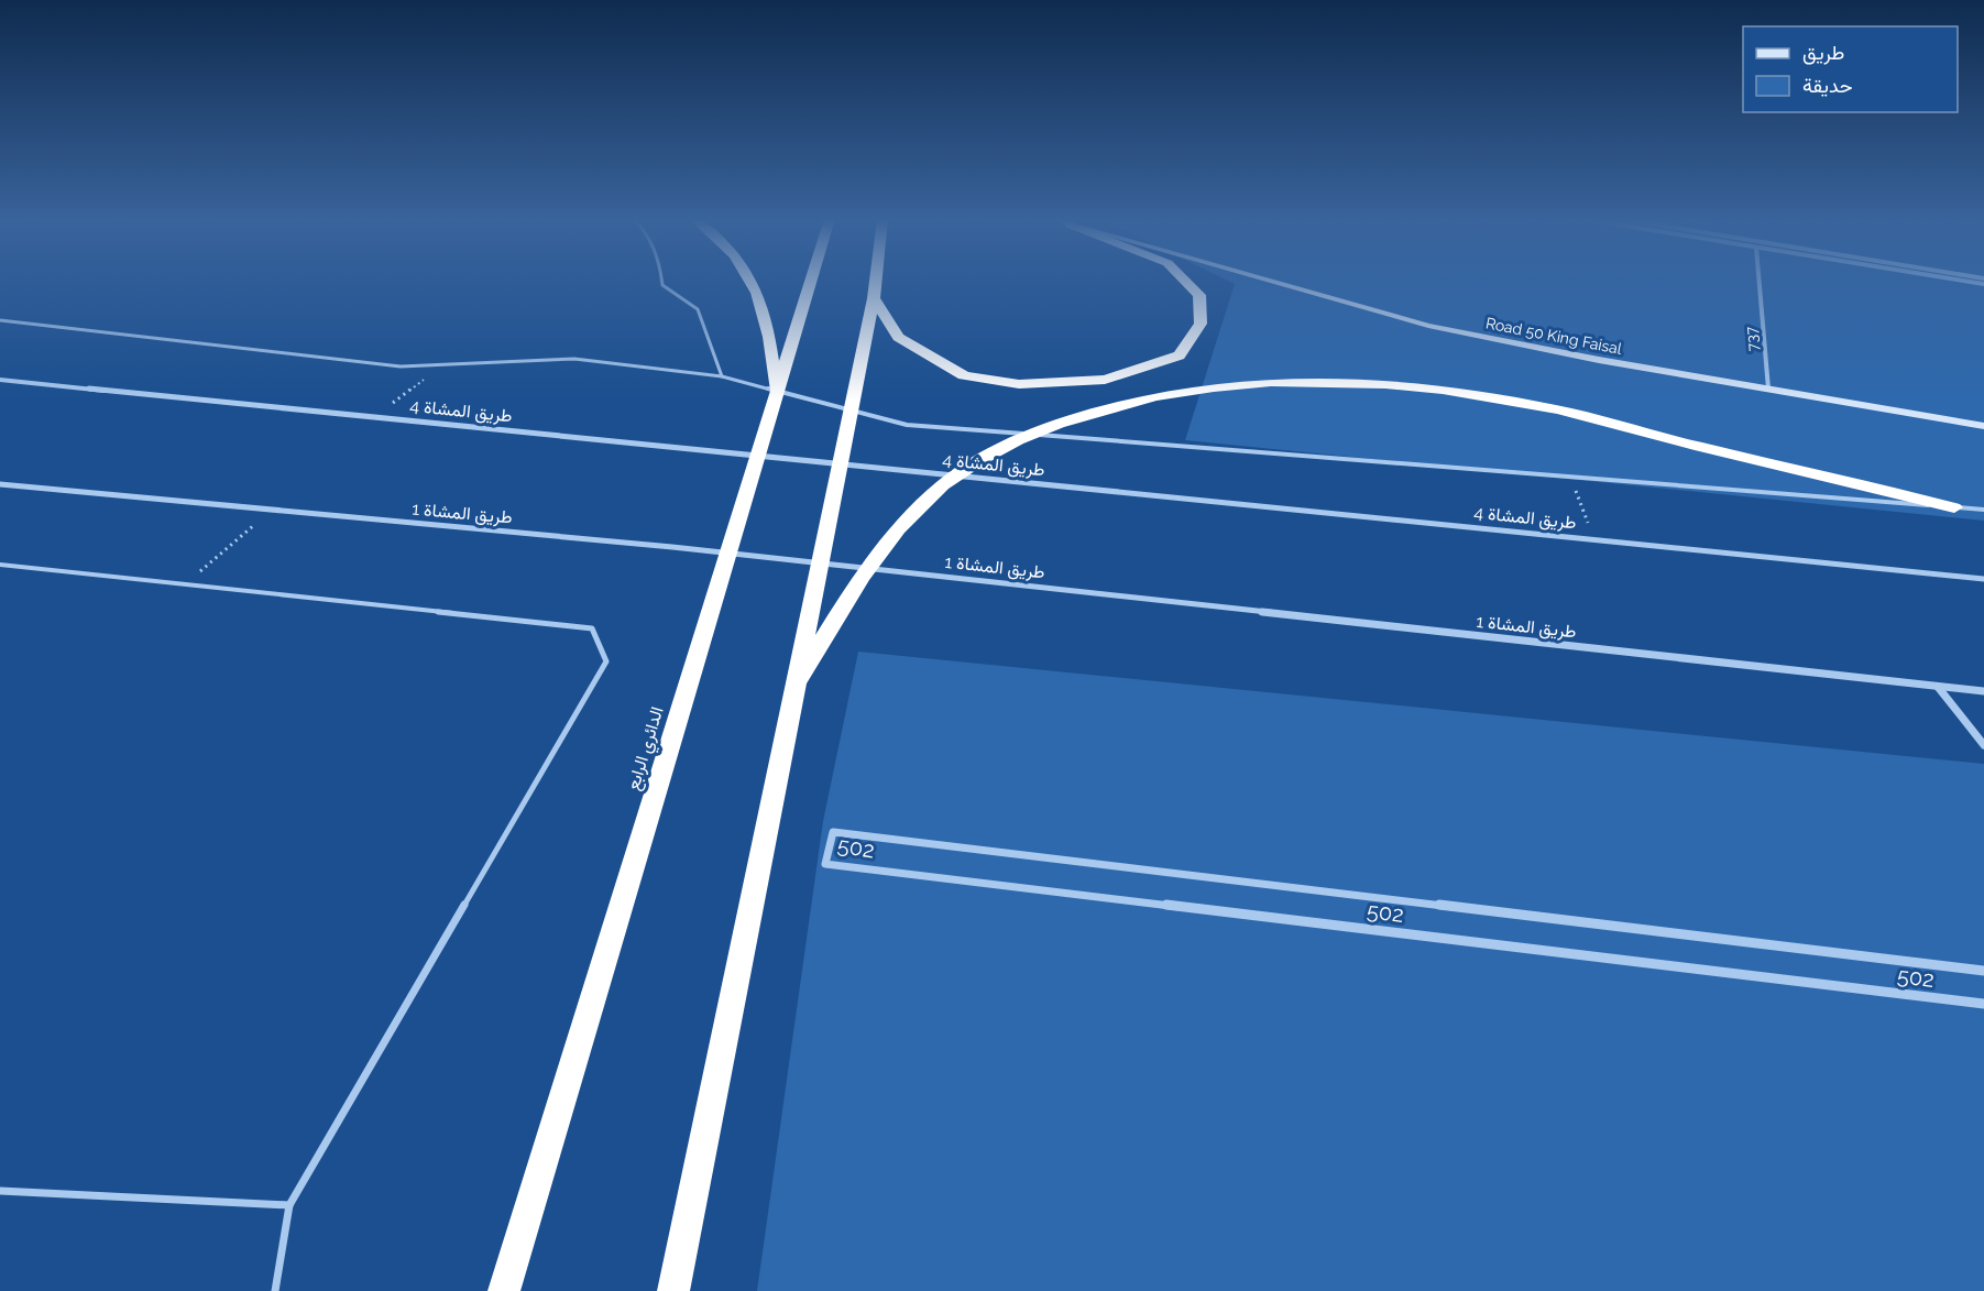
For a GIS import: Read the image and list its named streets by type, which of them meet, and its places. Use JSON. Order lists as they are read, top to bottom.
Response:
{
  "streets": {
    "highway": ["الدائري الرابع"],
    "main road": ["Road 50 King Faisal"],
    "street": [
      "737",
      "طريق المشاة 4",
      "طريق المشاة 1",
      "502"
    ]
  },
  "crossings": [
    ["Road 50 King Faisal", "737"]
  ],
  "legend": ["طريق", "حديقة"]
}
